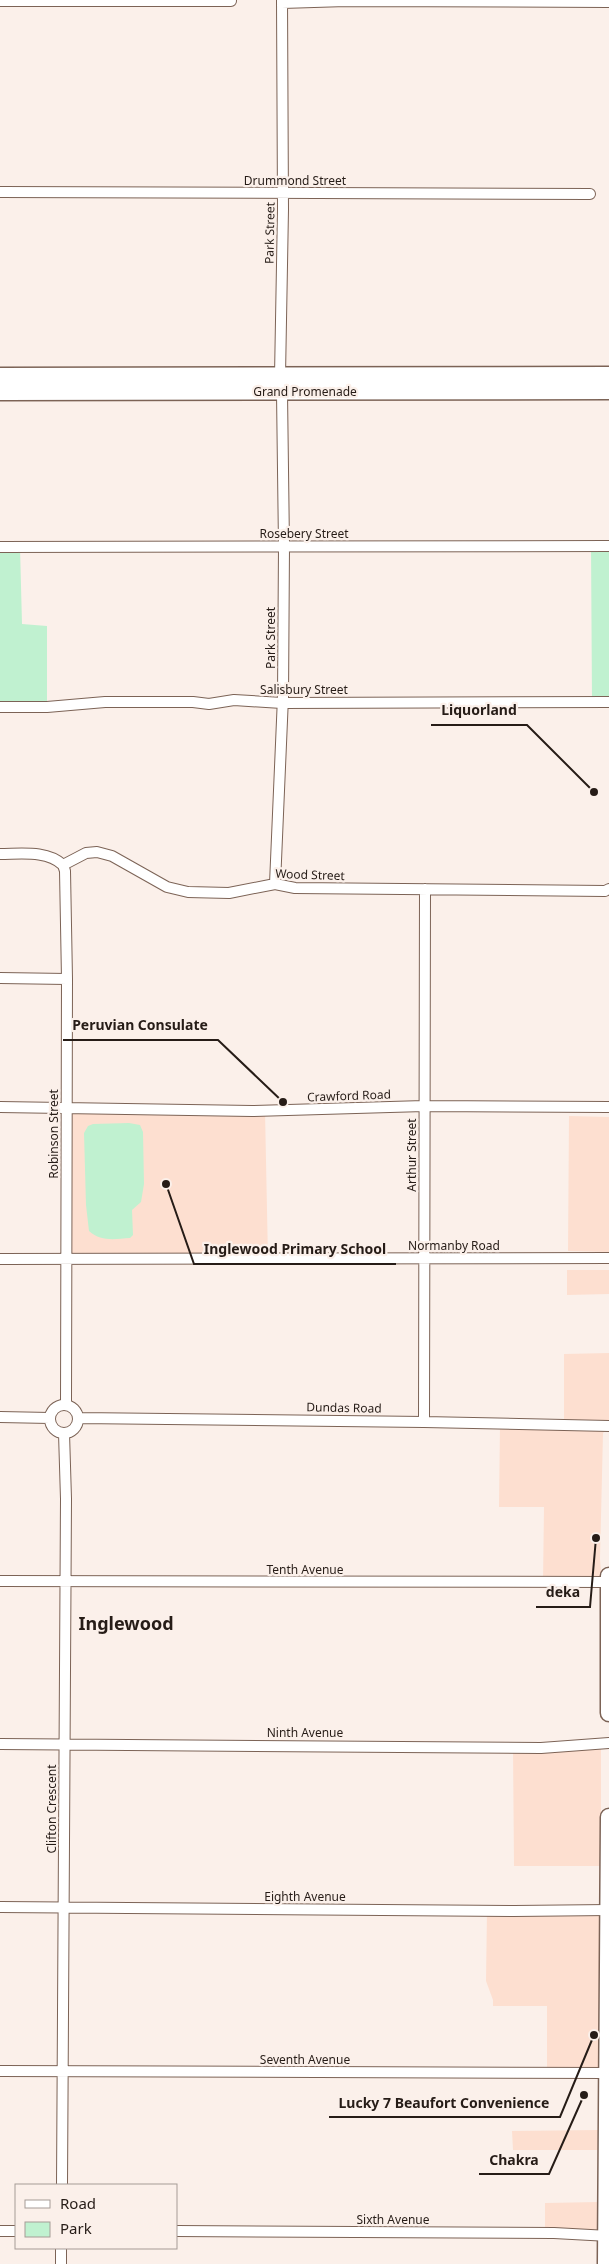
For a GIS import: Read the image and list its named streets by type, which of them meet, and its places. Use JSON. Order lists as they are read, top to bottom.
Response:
{
  "streets": {
    "main road": ["Grand Promenade"],
    "street": [
      "Drummond Street",
      "Park Street",
      "Rosebery Street",
      "Salisbury Street",
      "Wood Street",
      "Crawford Road",
      "Robinson Street",
      "Arthur Street",
      "Normanby Road",
      "Dundas Road",
      "Tenth Avenue",
      "Ninth Avenue",
      "Clifton Crescent",
      "Eighth Avenue",
      "Seventh Avenue",
      "Sixth Avenue"
    ]
  },
  "crossings": [
    ["Drummond Street", "Park Street"],
    ["Park Street", "Grand Promenade"],
    ["Park Street", "Rosebery Street"],
    ["Park Street", "Salisbury Street"],
    ["Park Street", "Wood Street"],
    ["Wood Street", "Robinson Street"],
    ["Wood Street", "Arthur Street"],
    ["Crawford Road", "Robinson Street"],
    ["Crawford Road", "Arthur Street"],
    ["Robinson Street", "Normanby Road"],
    ["Robinson Street", "Dundas Road"],
    ["Robinson Street", "Clifton Crescent"],
    ["Arthur Street", "Normanby Road"],
    ["Arthur Street", "Dundas Road"],
    ["Dundas Road", "Clifton Crescent"],
    ["Tenth Avenue", "Clifton Crescent"],
    ["Ninth Avenue", "Clifton Crescent"],
    ["Clifton Crescent", "Eighth Avenue"],
    ["Clifton Crescent", "Seventh Avenue"]
  ],
  "districts": ["Inglewood"],
  "places": [
    "Liquorland",
    "Peruvian Consulate",
    "Inglewood Primary School",
    "deka",
    "Lucky 7 Beaufort Convenience",
    "Chakra"
  ],
  "legend": ["Road", "Park"]
}
